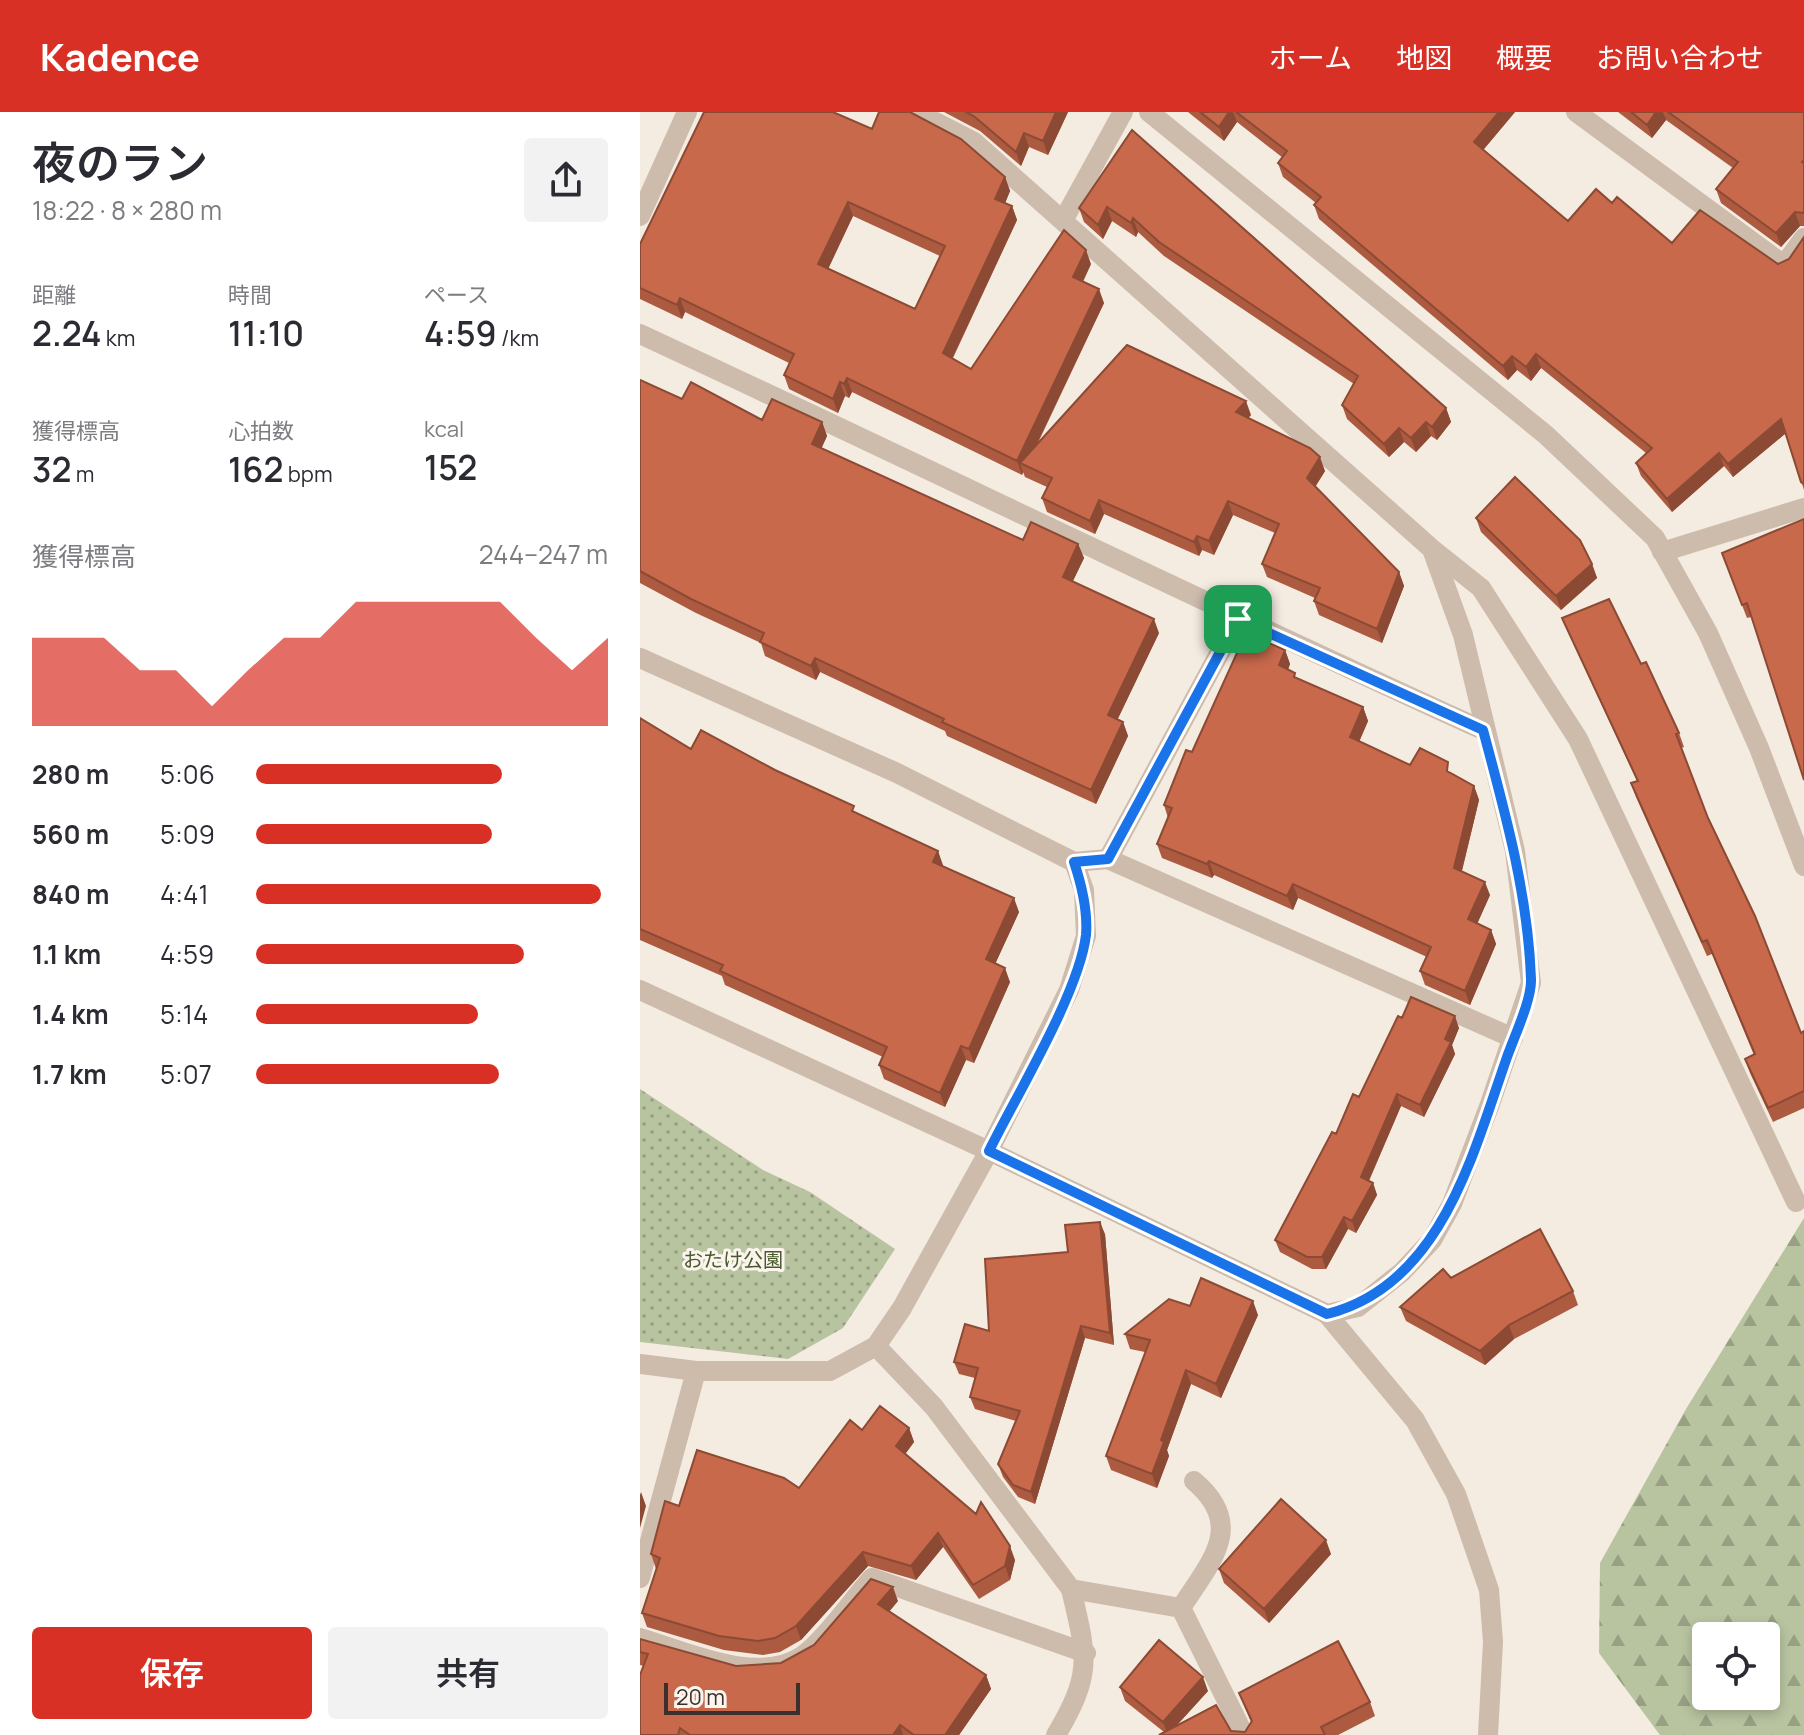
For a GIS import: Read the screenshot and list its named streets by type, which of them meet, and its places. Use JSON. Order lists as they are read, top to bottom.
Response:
{
  "parks": ["おたけ公園"],
  "scale_bar": "20 m",
  "page": {
    "header": "Kadence",
    "nav": [
      "ホーム",
      "地図",
      "概要",
      "お問い合わせ"
    ],
    "heading": ["夜のラン", "18:22 · 8 × 280 m"],
    "stats": [
      ["距離", "2.24 km"],
      ["時間", "11:10"],
      ["ペース", "4:59 /km"],
      ["獲得標高", "32 m"],
      ["心拍数", "162 bpm"],
      ["kcal", "152"]
    ],
    "chart": ["獲得標高", "244–247 m"],
    "list": [
      {
        "name": "280 m",
        "note": "5:06"
      },
      {
        "name": "560 m",
        "note": "5:09"
      },
      {
        "name": "840 m",
        "note": "4:41"
      },
      {
        "name": "1.1 km",
        "note": "4:59"
      },
      {
        "name": "1.4 km",
        "note": "5:14"
      },
      {
        "name": "1.7 km",
        "note": "5:07"
      }
    ],
    "buttons": ["保存", "共有"],
    "scale": "20 m"
  }
}
